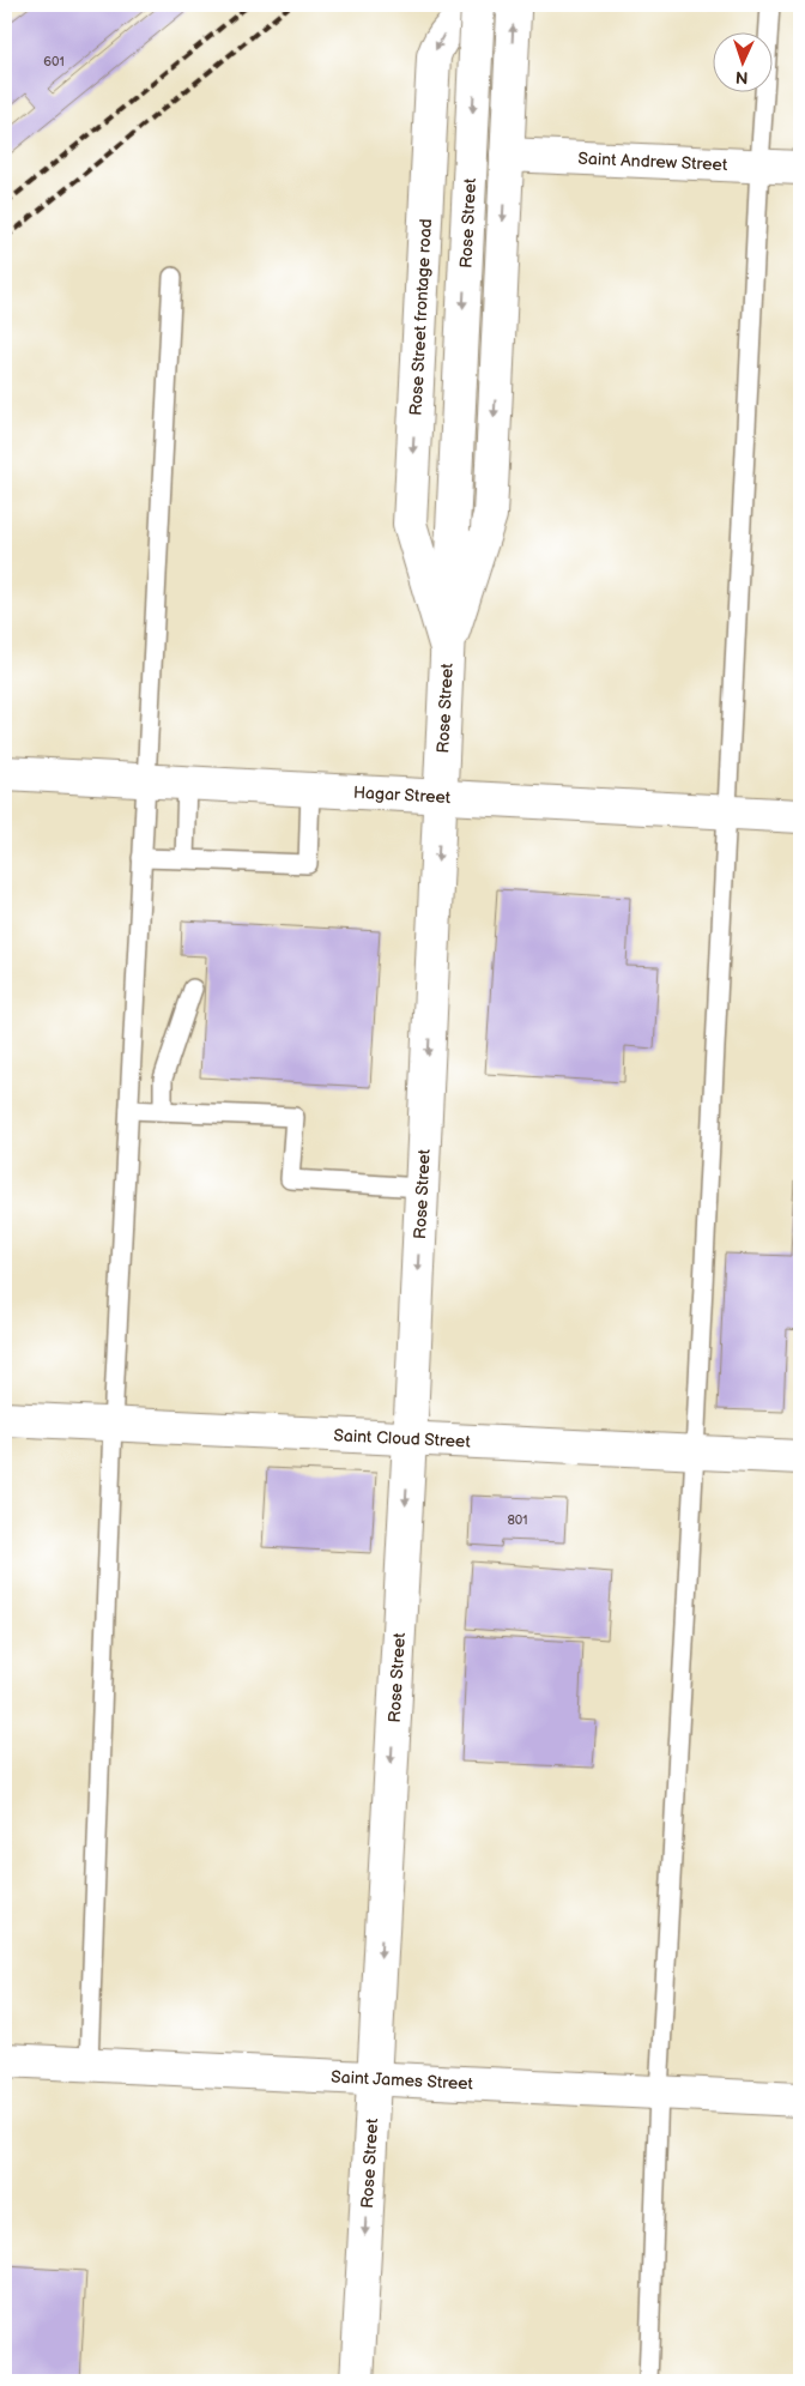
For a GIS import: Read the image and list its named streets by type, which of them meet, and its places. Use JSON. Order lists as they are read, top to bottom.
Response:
{
  "streets": {
    "main road": [
      "Saint Andrew Street",
      "Rose Street",
      "Rose Street frontage road",
      "Hagar Street",
      "Saint Cloud Street",
      "Saint James Street"
    ]
  },
  "crossings": [
    ["Rose Street", "Rose Street frontage road"],
    ["Rose Street", "Hagar Street"],
    ["Rose Street", "Saint Cloud Street"],
    ["Rose Street", "Saint James Street"]
  ],
  "one_way": ["Rose Street"],
  "house_numbers": ["601", "801"],
  "north": "bottom"
}
